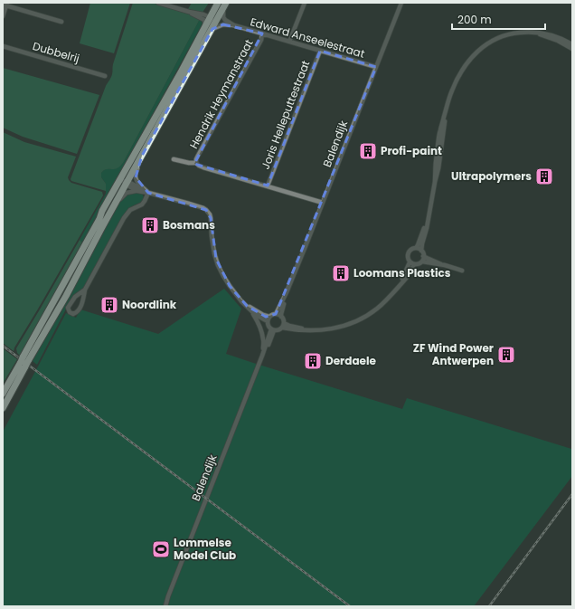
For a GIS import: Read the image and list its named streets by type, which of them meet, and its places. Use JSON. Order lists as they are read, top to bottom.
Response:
{
  "streets": {
    "street": [
      "Edward Anseelestraat",
      "Dubbelrij",
      "Hendrik Heymanstraat",
      "Joris Helleputtestraat",
      "Balendijk"
    ]
  },
  "crossings": [
    ["Edward Anseelestraat", "Hendrik Heymanstraat"],
    ["Edward Anseelestraat", "Joris Helleputtestraat"],
    ["Edward Anseelestraat", "Balendijk"],
    ["Hendrik Heymanstraat", "Joris Helleputtestraat"],
    ["Hendrik Heymanstraat", "Balendijk"]
  ],
  "places": {
    "building": [
      "Profi-paint",
      "Ultrapolymers",
      "Bosmans",
      "Loomans Plastics",
      "Noordlink",
      "ZF Wind Power Antwerpen",
      "Derdaele"
    ],
    "sports": ["Lommelse Model Club"]
  },
  "scale_bar": "200 m"
}
